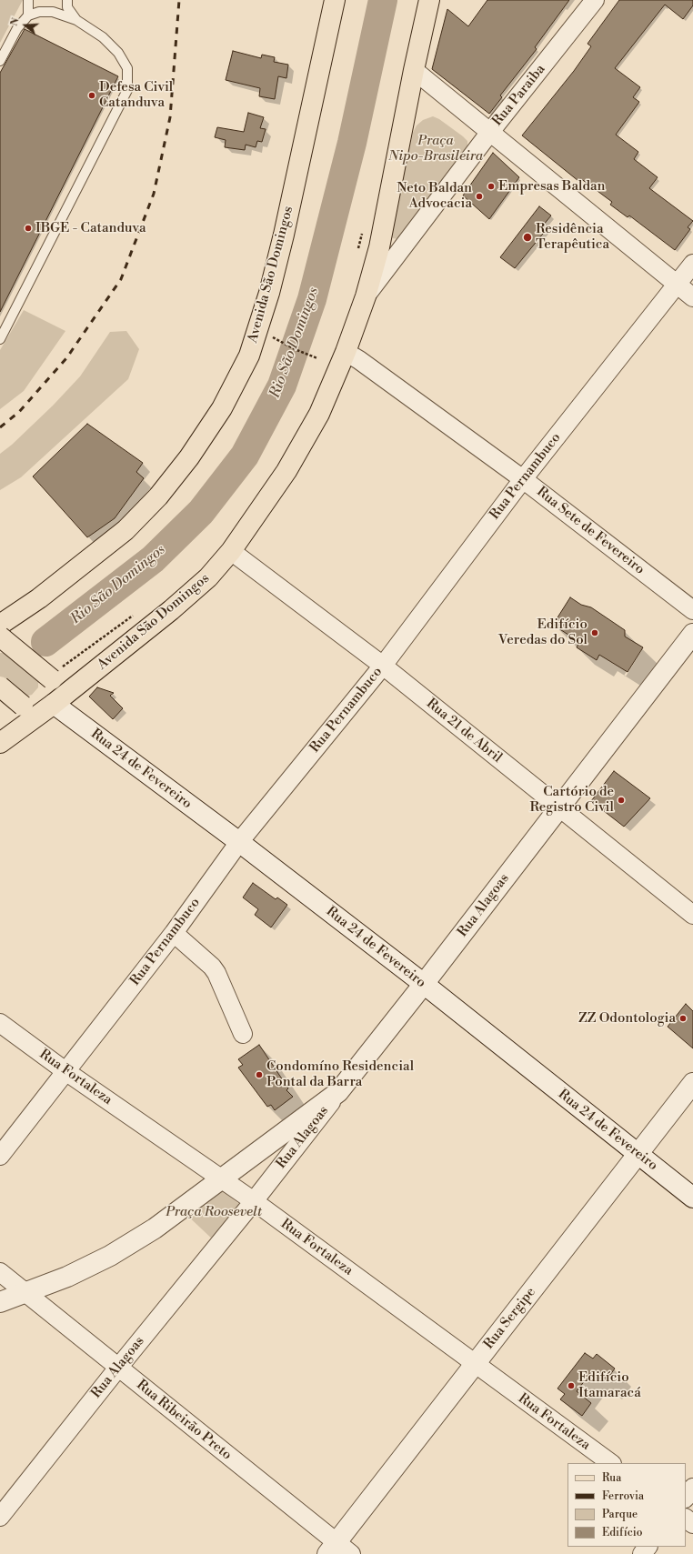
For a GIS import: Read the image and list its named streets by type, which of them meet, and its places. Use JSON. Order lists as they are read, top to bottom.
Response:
{
  "streets": {
    "main road": ["Avenida São Domingos"],
    "street": [
      "Rua Paraiba",
      "Rua Pernambuco",
      "Rua Sete de Fevereiro",
      "Rua 21 de Abril",
      "Rua 24 de Fevereiro",
      "Rua Alagoas",
      "Rua Fortaleza",
      "Rua Sergipe",
      "Rua Ribeirão Preto"
    ]
  },
  "crossings": [
    ["Rua Paraiba", "Avenida São Domingos"],
    ["Avenida São Domingos", "Rua Sete de Fevereiro"],
    ["Avenida São Domingos", "Rua 21 de Abril"],
    ["Avenida São Domingos", "Rua 24 de Fevereiro"],
    ["Rua Pernambuco", "Rua Sete de Fevereiro"],
    ["Rua Pernambuco", "Rua 21 de Abril"],
    ["Rua Pernambuco", "Rua 24 de Fevereiro"],
    ["Rua Pernambuco", "Rua Fortaleza"],
    ["Rua 21 de Abril", "Rua Alagoas"],
    ["Rua 24 de Fevereiro", "Rua Alagoas"],
    ["Rua 24 de Fevereiro", "Rua Sergipe"],
    ["Rua Alagoas", "Rua Fortaleza"],
    ["Rua Alagoas", "Rua Ribeirão Preto"],
    ["Rua Fortaleza", "Rua Sergipe"],
    ["Rua Sergipe", "Rua Ribeirão Preto"]
  ],
  "water": ["Rio São Domingos"],
  "parks": ["Praça Nipo-Brasileira", "Praça Roosevelt"],
  "places": [
    "Defesa Civil Catanduva",
    "Empresas Baldan",
    "Neto Baldan Advocacia",
    "IBGE - Catanduva",
    "Residência Terapêutica",
    "Edifício Veredas do Sol",
    "Cartório de Registro Civil",
    "ZZ Odontologia",
    "Condomíno Residencial Pontal da Barra",
    "Edifício Itamaracá"
  ],
  "legend": [
    "Rua",
    "Ferrovia",
    "Parque",
    "Edifício"
  ],
  "north": "left"
}
